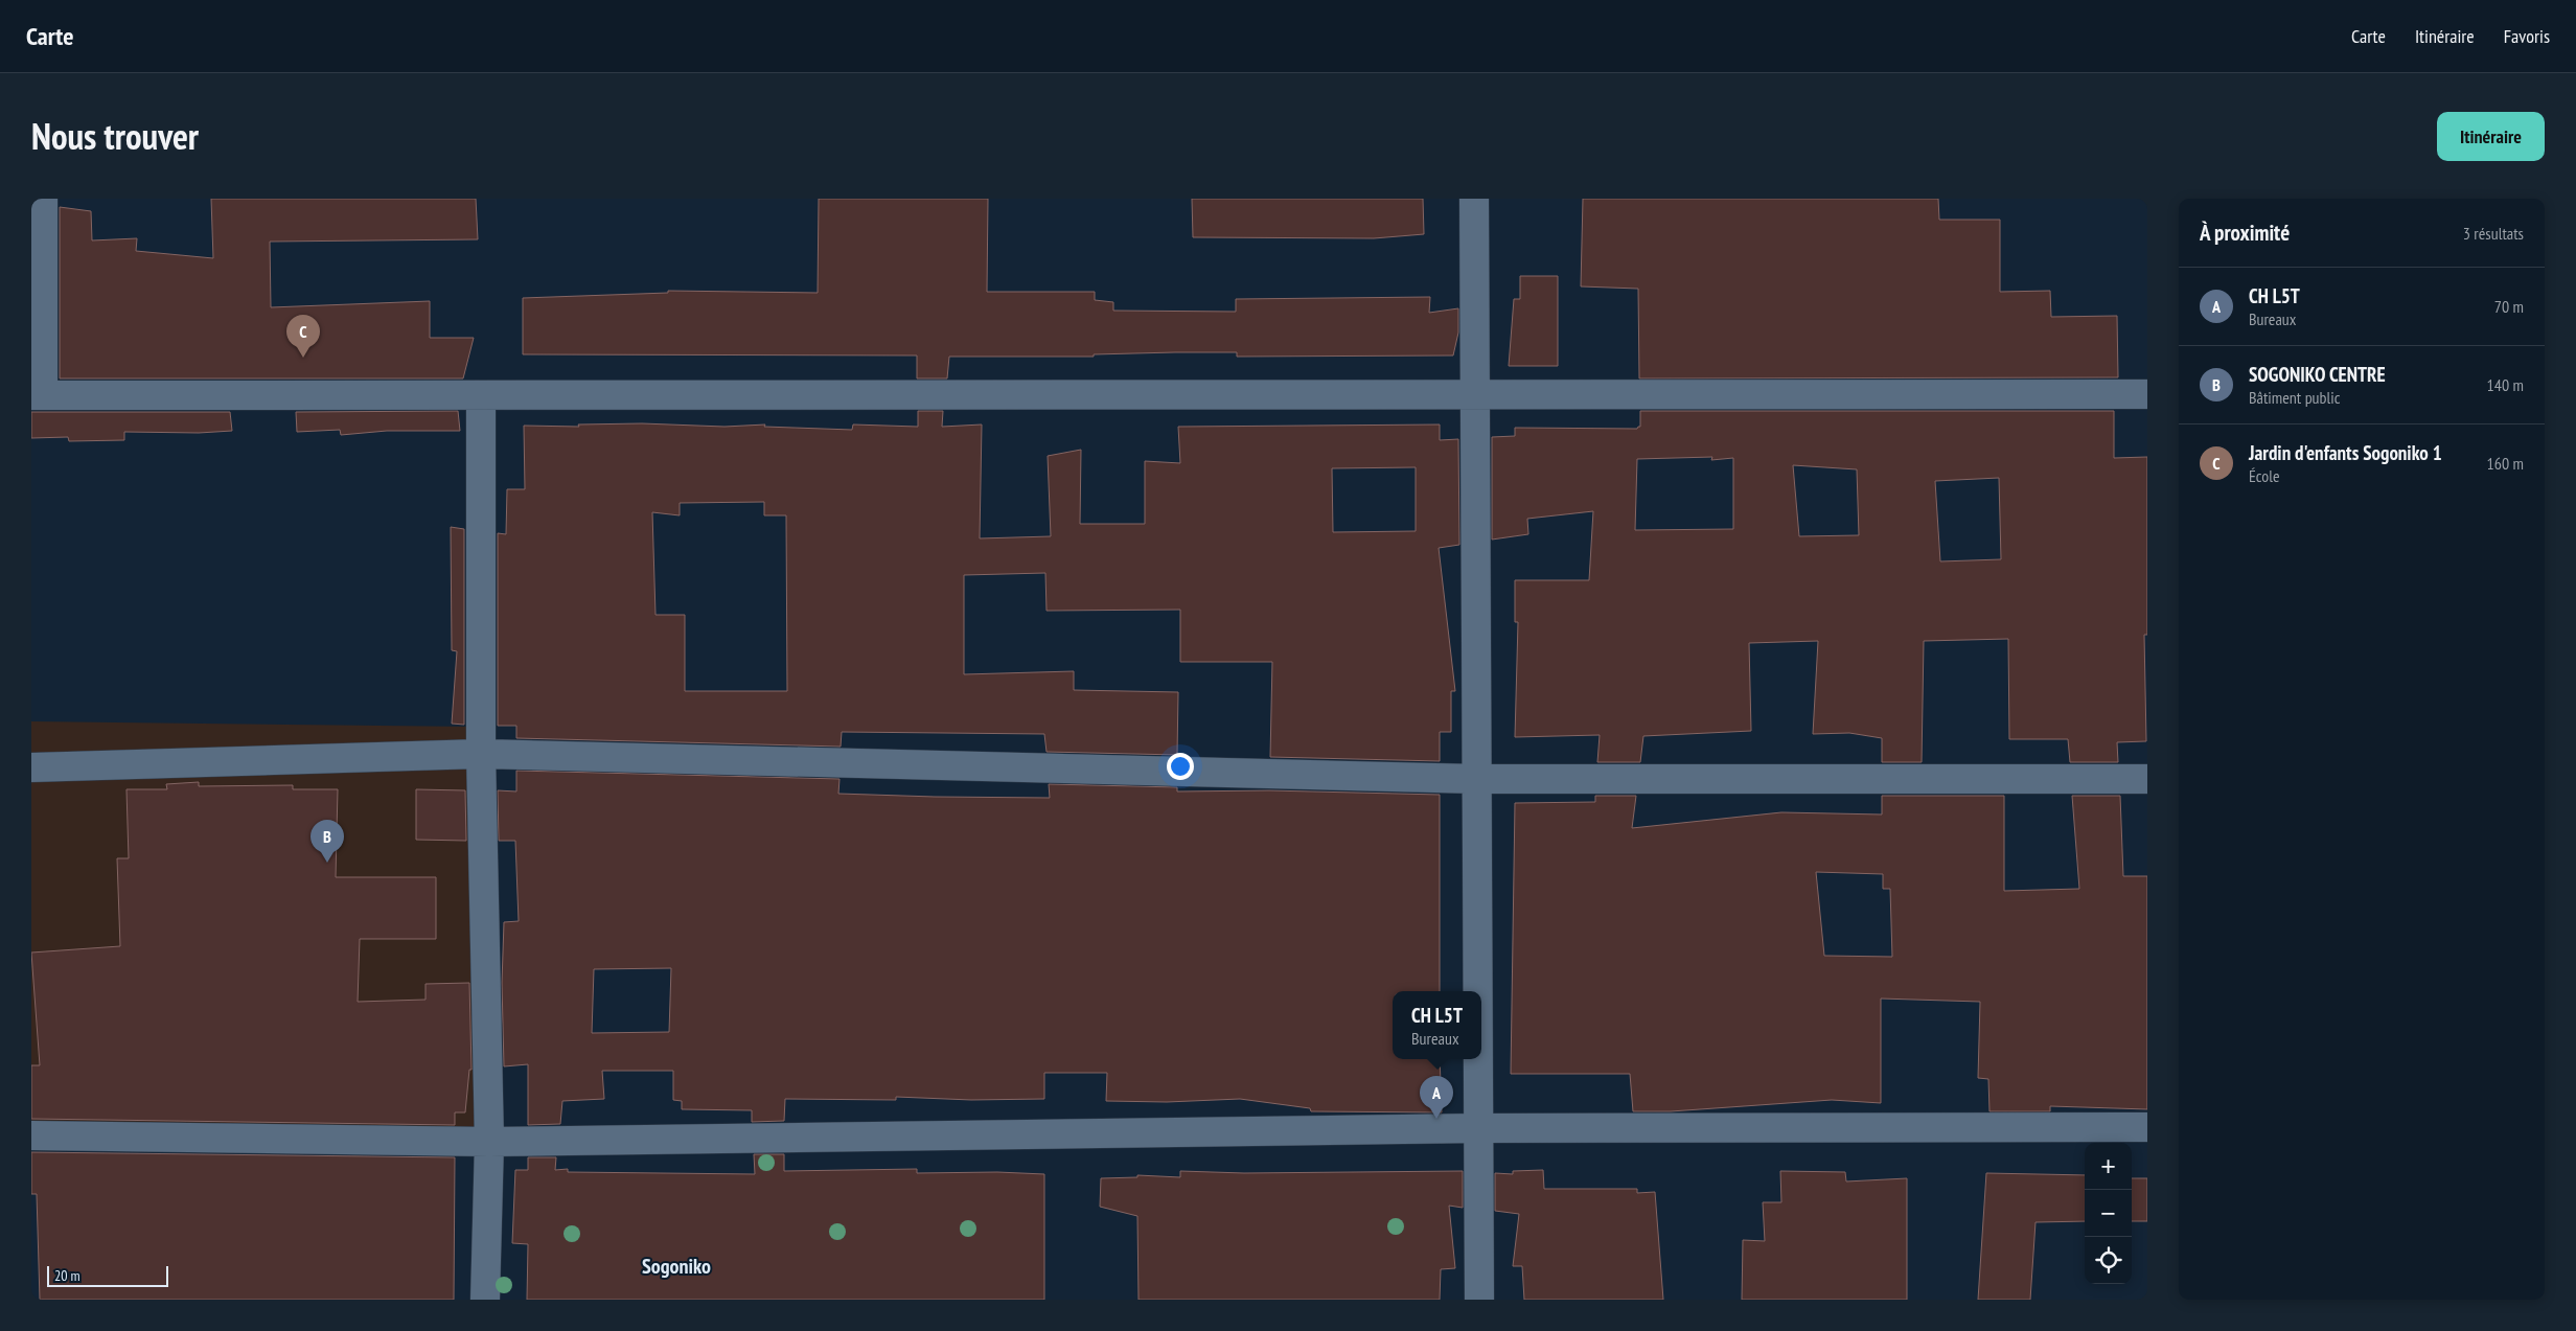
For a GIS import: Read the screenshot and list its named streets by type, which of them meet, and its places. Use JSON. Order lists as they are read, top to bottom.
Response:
{
  "districts": ["Sogoniko"],
  "scale_bar": "20 m",
  "page": {
    "header": "Carte",
    "nav": ["Carte", "Itinéraire", "Favoris"],
    "title": "Nous trouver",
    "buttons": "Itinéraire",
    "heading": ["À proximité", "3 résultats"],
    "list": [
      {
        "mark": "A",
        "name": "CH L5T",
        "note": "Bureaux",
        "value": "70 m"
      },
      {
        "mark": "B",
        "name": "SOGONIKO CENTRE",
        "note": "Bâtiment public",
        "value": "140 m"
      },
      {
        "mark": "C",
        "name": "Jardin d'enfants Sogoniko 1",
        "note": "École",
        "value": "160 m"
      }
    ],
    "pins": ["C", "B", "A"],
    "popup": ["CH L5T", "Bureaux"],
    "map_buttons": ["+", "−"],
    "scale": "20 m"
  }
}
